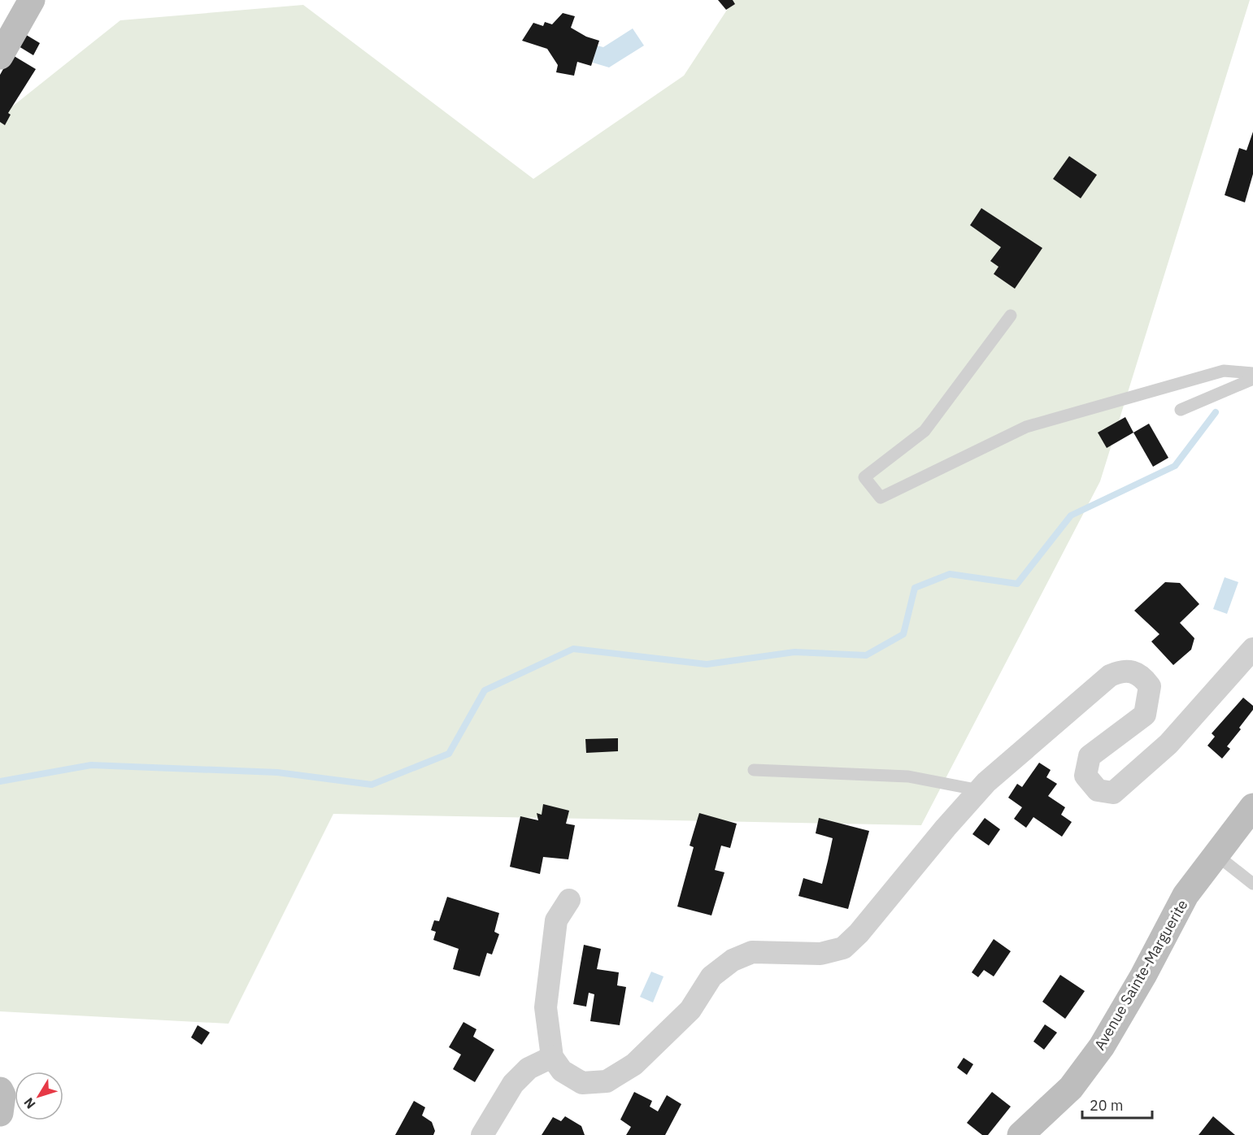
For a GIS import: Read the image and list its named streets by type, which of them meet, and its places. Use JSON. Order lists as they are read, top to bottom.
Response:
{
  "streets": {
    "street": ["Avenue Sainte-Marguerite"]
  },
  "scale_bar": "20 m",
  "north": "bottom left"
}
